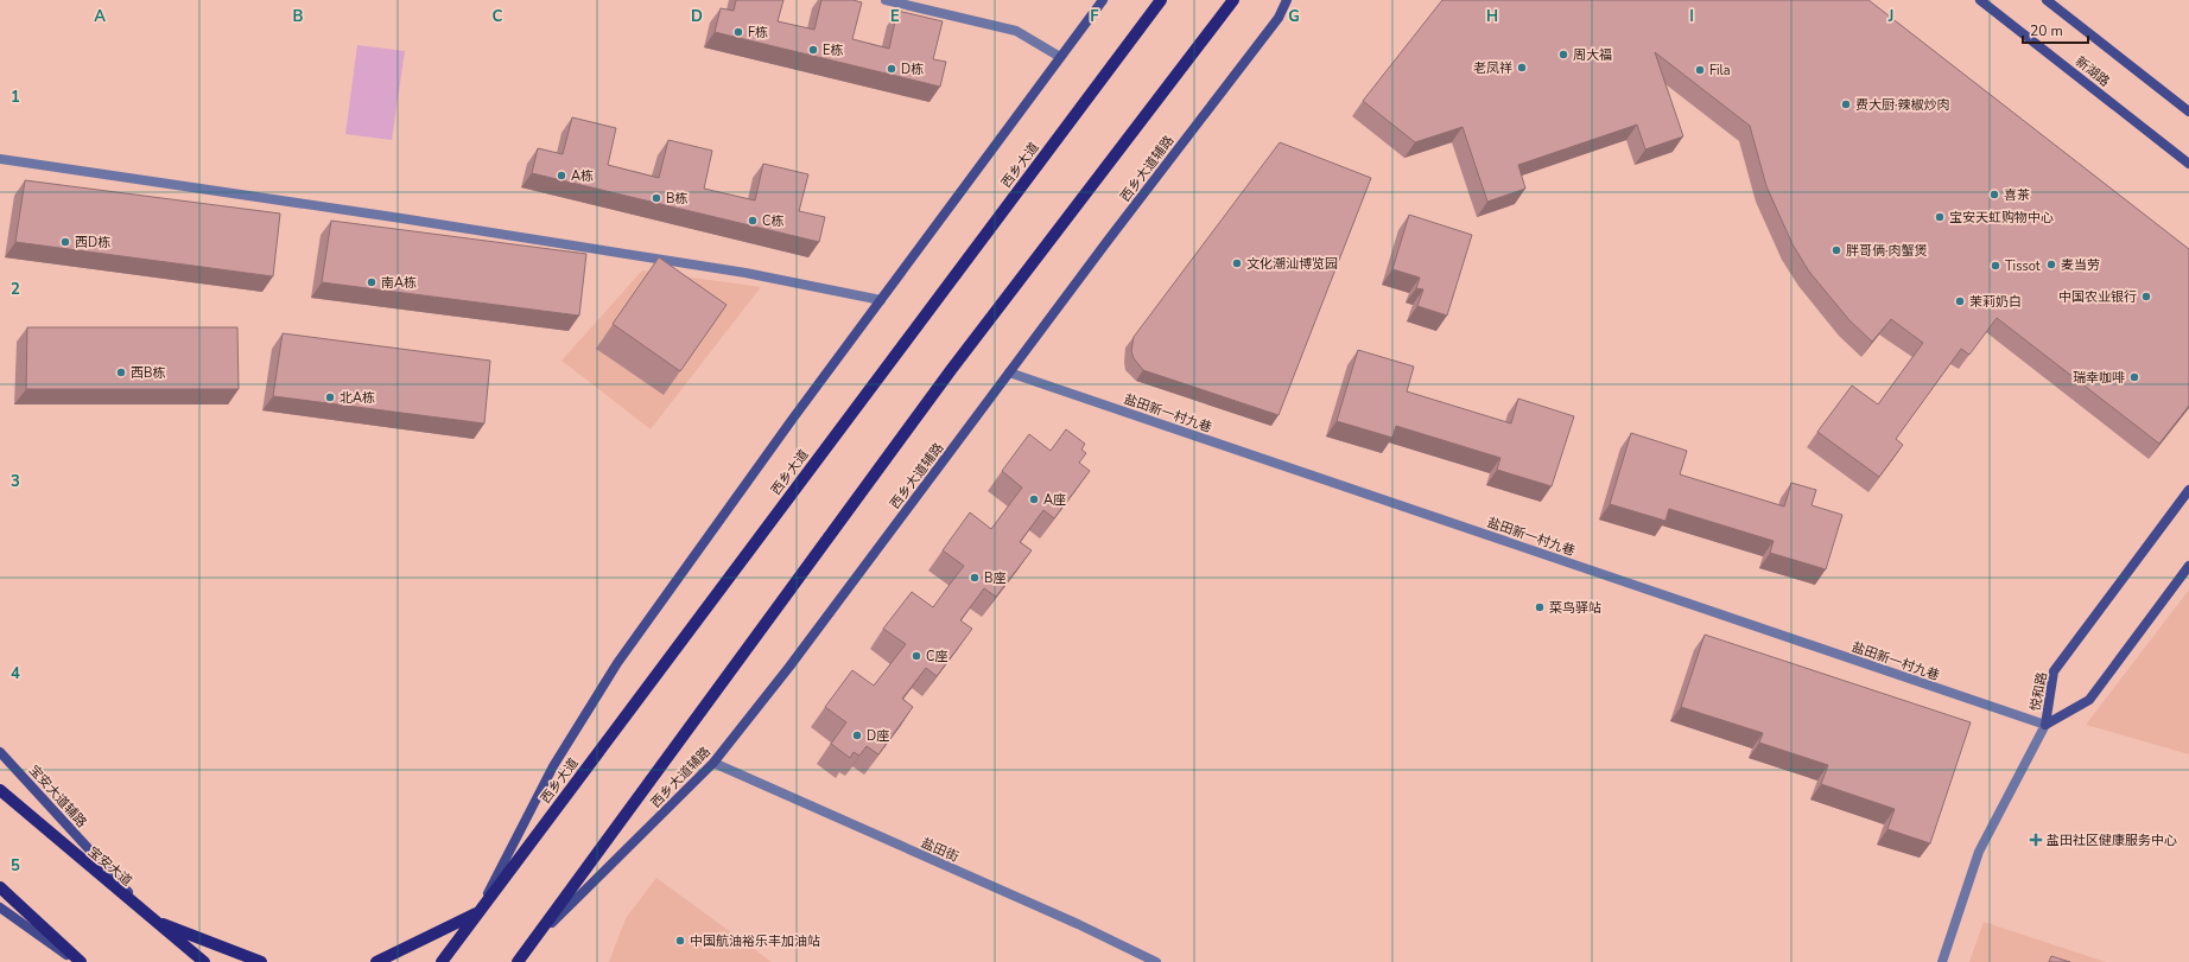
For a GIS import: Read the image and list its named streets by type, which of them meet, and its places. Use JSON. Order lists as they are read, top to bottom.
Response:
{
  "streets": {
    "main road": ["西乡大道", "宝安大道"],
    "street": [
      "新湖路",
      "西乡大道辅路",
      "盐田新一村九巷",
      "悦和路",
      "宝安大道辅路",
      "盐田街"
    ]
  },
  "crossings": [
    ["西乡大道辅路", "盐田新一村九巷"],
    ["西乡大道辅路", "盐田街"],
    ["盐田新一村九巷", "悦和路"],
    ["宝安大道辅路", "宝安大道"]
  ],
  "places": {
    "other": [
      "F栋",
      "E栋",
      "周大福",
      "老凤祥",
      "D栋",
      "Fila",
      "费大厨·辣椒炒肉",
      "A栋",
      "喜茶",
      "B栋",
      "宝安天虹购物中心",
      "C栋",
      "西D栋",
      "胖哥俩·肉蟹煲",
      "文化潮汕博览园",
      "麦当劳",
      "Tissot",
      "南A栋",
      "中国农业银行",
      "茉莉奶白",
      "西B栋",
      "瑞幸咖啡",
      "北A栋",
      "A座",
      "B座",
      "菜鸟驿站",
      "C座",
      "D座",
      "中国航油裕乐丰加油站"
    ],
    "health": ["盐田社区健康服务中心"]
  },
  "scale_bar": "20 m",
  "grid": {
    "columns": [
      "A",
      "B",
      "C",
      "D",
      "E",
      "F",
      "G",
      "H",
      "I",
      "J"
    ],
    "rows": [
      "1",
      "2",
      "3",
      "4",
      "5"
    ]
  }
}
